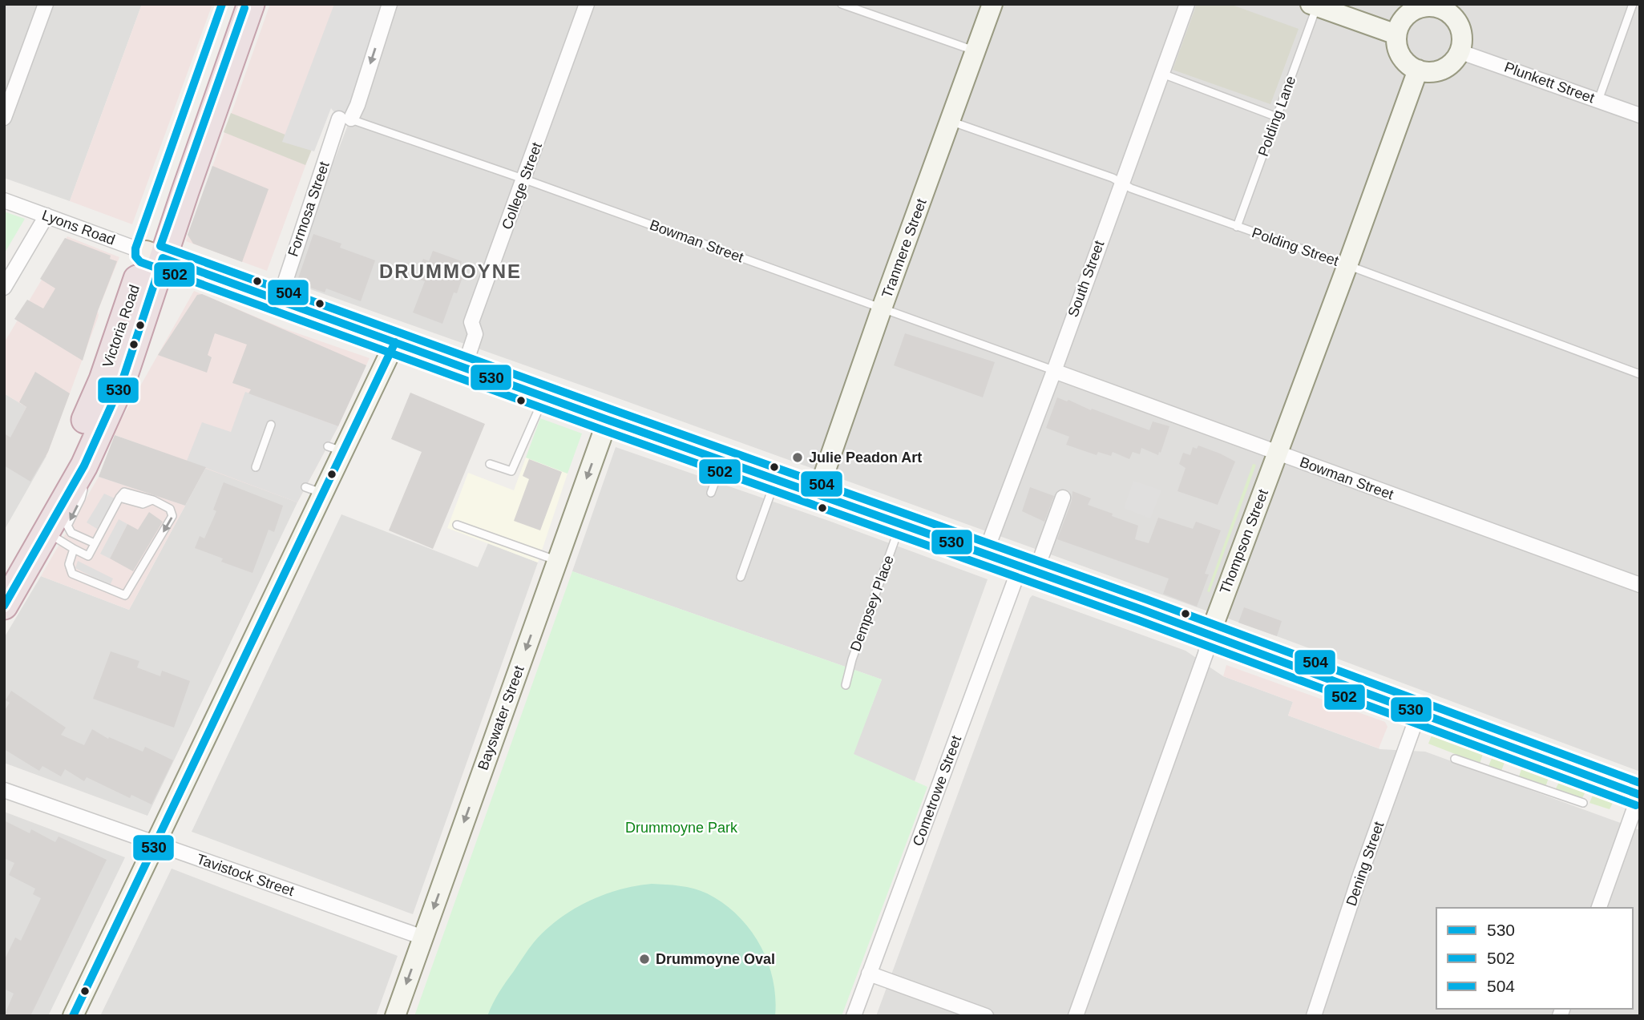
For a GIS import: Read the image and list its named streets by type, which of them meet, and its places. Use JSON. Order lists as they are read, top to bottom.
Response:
{
  "streets": {
    "highway": ["Victoria Road"],
    "main road": ["Lyons Road"],
    "street": [
      "Plunkett Street",
      "College Street",
      "Formosa Street",
      "Bowman Street",
      "Tranmere Street",
      "South Street",
      "Thompson Street",
      "Bayswater Street",
      "Cometrowe Street",
      "Dening Street",
      "Tavistock Street"
    ],
    "lane": ["Polding Lane", "Polding Street", "Dempsey Place"]
  },
  "crossings": [
    ["Plunkett Street", "Thompson Street"],
    ["Polding Lane", "Polding Street"],
    ["College Street", "Lyons Road"],
    ["College Street", "Bowman Street"],
    ["Formosa Street", "Lyons Road"],
    ["Formosa Street", "Bowman Street"],
    ["Lyons Road", "Tranmere Street"],
    ["Lyons Road", "South Street"],
    ["Lyons Road", "Victoria Road"],
    ["Lyons Road", "Thompson Street"],
    ["Lyons Road", "Dempsey Place"],
    ["Lyons Road", "Bayswater Street"],
    ["Lyons Road", "Cometrowe Street"],
    ["Lyons Road", "Dening Street"],
    ["Bowman Street", "Tranmere Street"],
    ["Bowman Street", "South Street"],
    ["Bowman Street", "Thompson Street"],
    ["Polding Street", "Tranmere Street"],
    ["Polding Street", "South Street"],
    ["Polding Street", "Thompson Street"],
    ["Bayswater Street", "Tavistock Street"]
  ],
  "one_way": ["Formosa Street", "Bayswater Street"],
  "districts": ["DRUMMOYNE"],
  "parks": ["Drummoyne Park"],
  "places": ["Julie Peadon Art", "Drummoyne Oval"],
  "lines": ["transit line 502", "transit line 504", "transit line 530"],
  "legend": ["530", "502", "504"]
}
